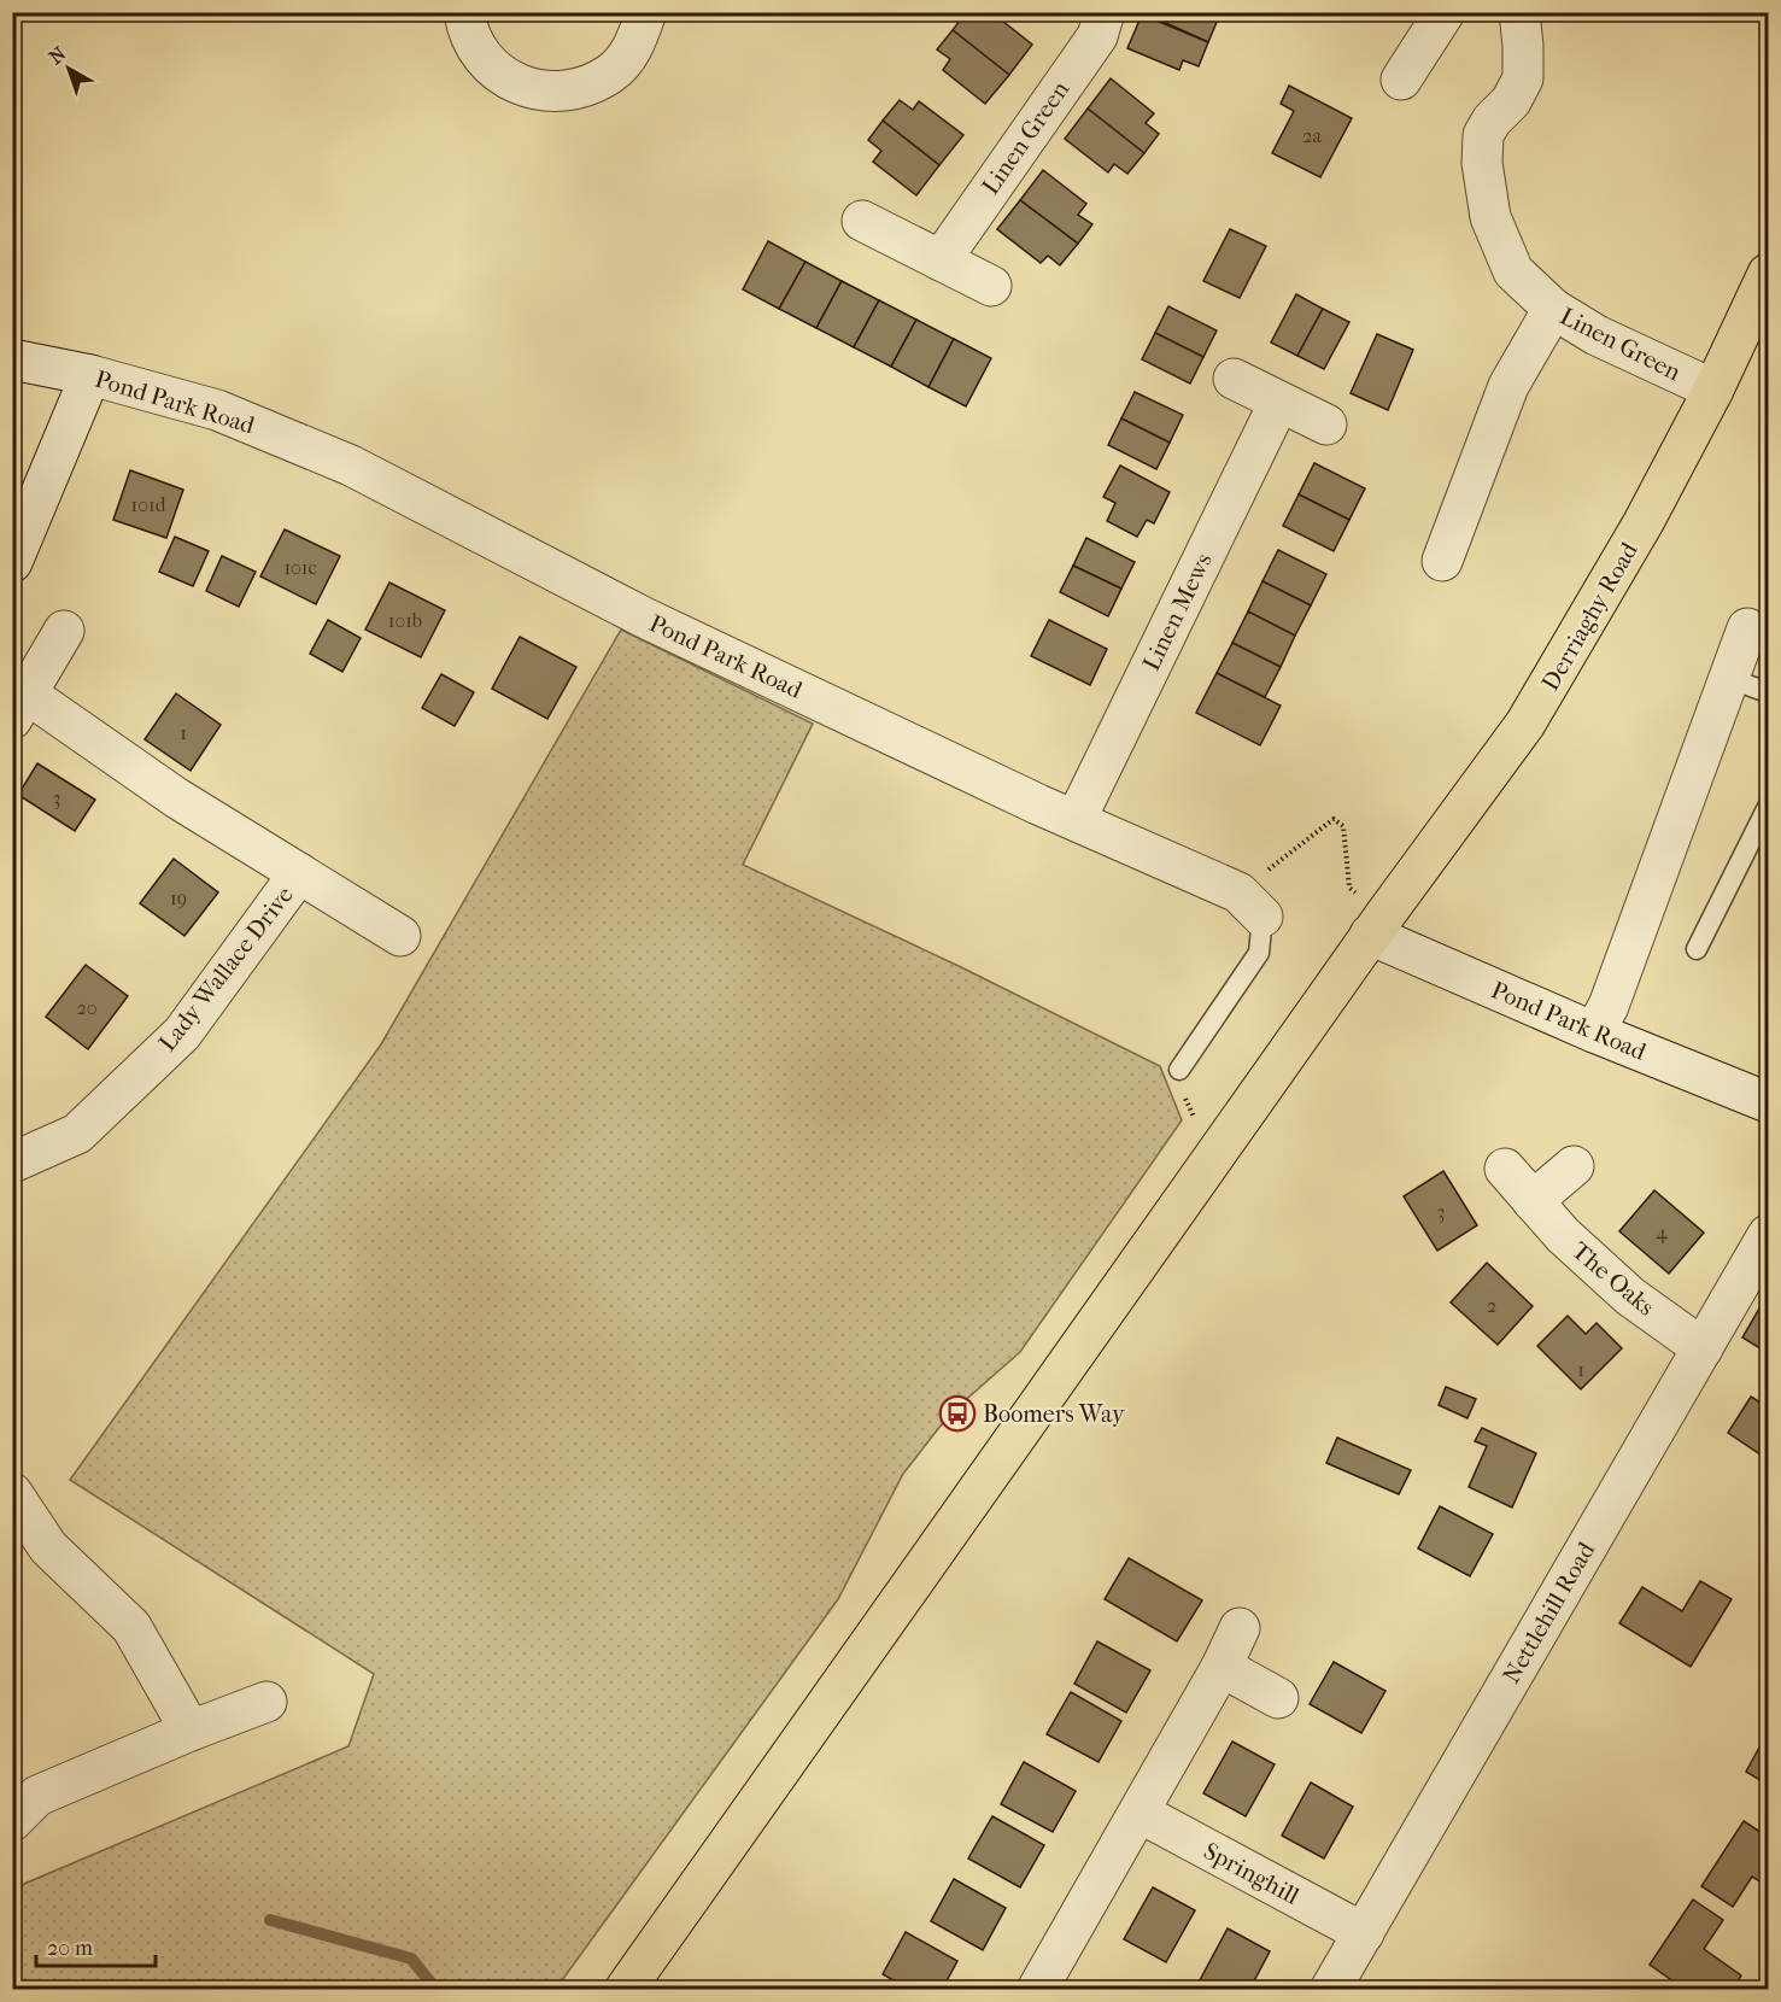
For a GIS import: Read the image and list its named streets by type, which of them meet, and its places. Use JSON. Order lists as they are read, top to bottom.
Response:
{
  "streets": {
    "main road": ["Derriaghy Road"],
    "street": [
      "Linen Green",
      "Pond Park Road",
      "Linen Mews",
      "Lady Wallace Drive",
      "The Oaks",
      "Nettlehill Road",
      "Springhill"
    ]
  },
  "crossings": [
    ["Linen Green", "Derriaghy Road"],
    ["Pond Park Road", "Linen Mews"],
    ["Pond Park Road", "Derriaghy Road"],
    ["The Oaks", "Nettlehill Road"],
    ["Nettlehill Road", "Springhill"]
  ],
  "places": {
    "bus stop": ["Boomers Way"]
  },
  "house_numbers": [
    "2a",
    "101d",
    "101c",
    "101b",
    "1",
    "3",
    "19",
    "20",
    "3",
    "4",
    "2",
    "1"
  ],
  "scale_bar": "20 m",
  "north": "top left"
}
